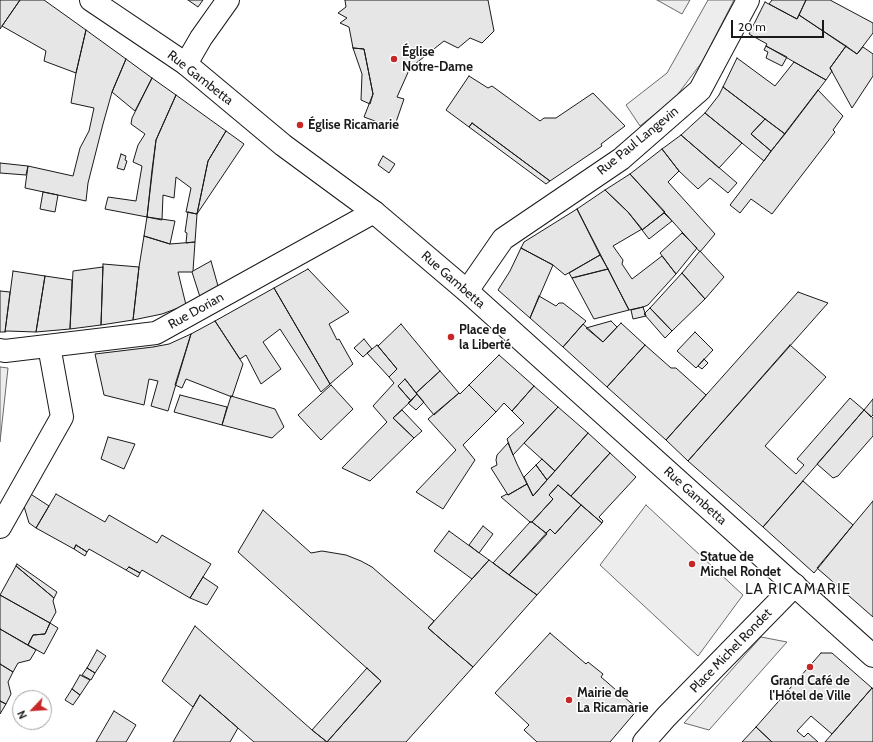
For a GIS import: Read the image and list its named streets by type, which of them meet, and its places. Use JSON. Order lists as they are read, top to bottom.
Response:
{
  "streets": {
    "street": [
      "Rue Gambetta",
      "Rue Paul Langevin",
      "Rue Dorian",
      "Place Michel Rondet"
    ]
  },
  "crossings": [
    ["Rue Gambetta", "Rue Paul Langevin"],
    ["Rue Gambetta", "Rue Dorian"],
    ["Rue Gambetta", "Place Michel Rondet"]
  ],
  "districts": ["LA RICAMARIE"],
  "places": [
    "Église Notre-Dame",
    "Église Ricamarie",
    "Place de la Liberté",
    "Statue de Michel Rondet",
    "Grand Café de l'Hôtel de Ville",
    "Mairie de La Ricamarie"
  ],
  "scale_bar": "20 m",
  "north": "bottom left"
}
